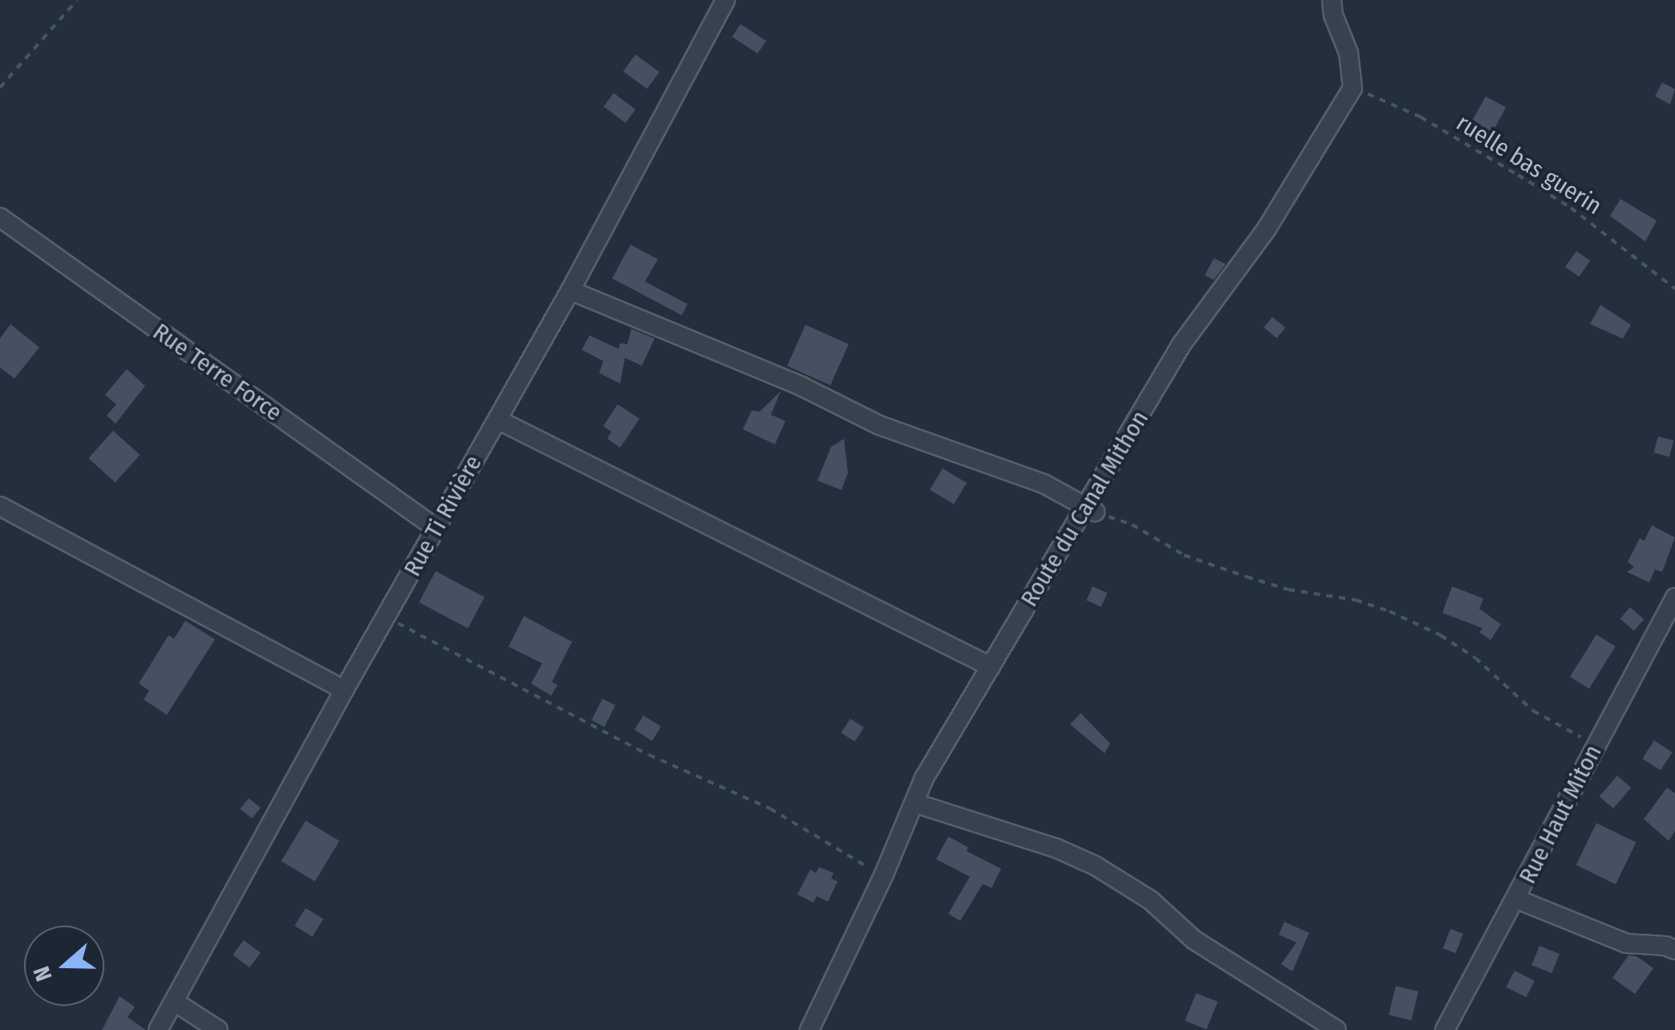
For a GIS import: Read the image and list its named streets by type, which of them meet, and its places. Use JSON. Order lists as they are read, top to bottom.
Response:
{
  "streets": {
    "street": [
      "Rue Terre Force",
      "Route du Canal Mithon",
      "Rue Ti Rivière",
      "Rue Haut Miton"
    ],
    "path": ["ruelle bas guerin"]
  },
  "crossings": [
    ["ruelle bas guerin", "Route du Canal Mithon"],
    ["Rue Terre Force", "Rue Ti Rivière"]
  ],
  "north": "left"
}
